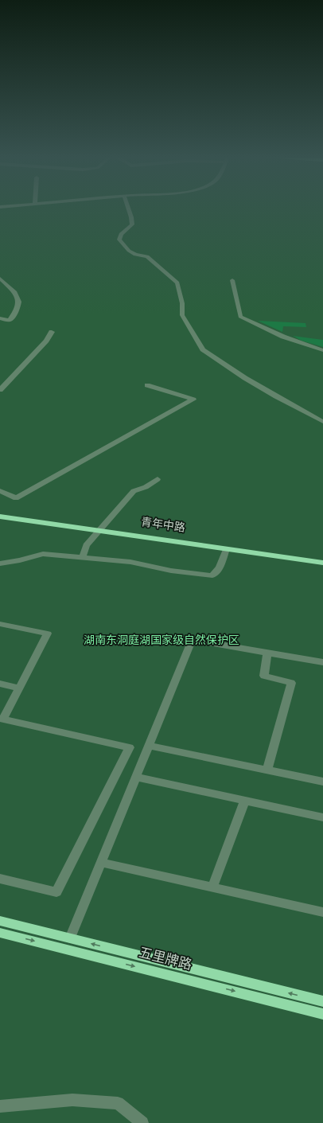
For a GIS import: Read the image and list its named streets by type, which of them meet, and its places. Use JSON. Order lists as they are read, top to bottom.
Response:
{
  "streets": {
    "main road": ["青年中路", "五里牌路"]
  },
  "parks": ["湖南东洞庭湖国家级自然保护区"]
}
